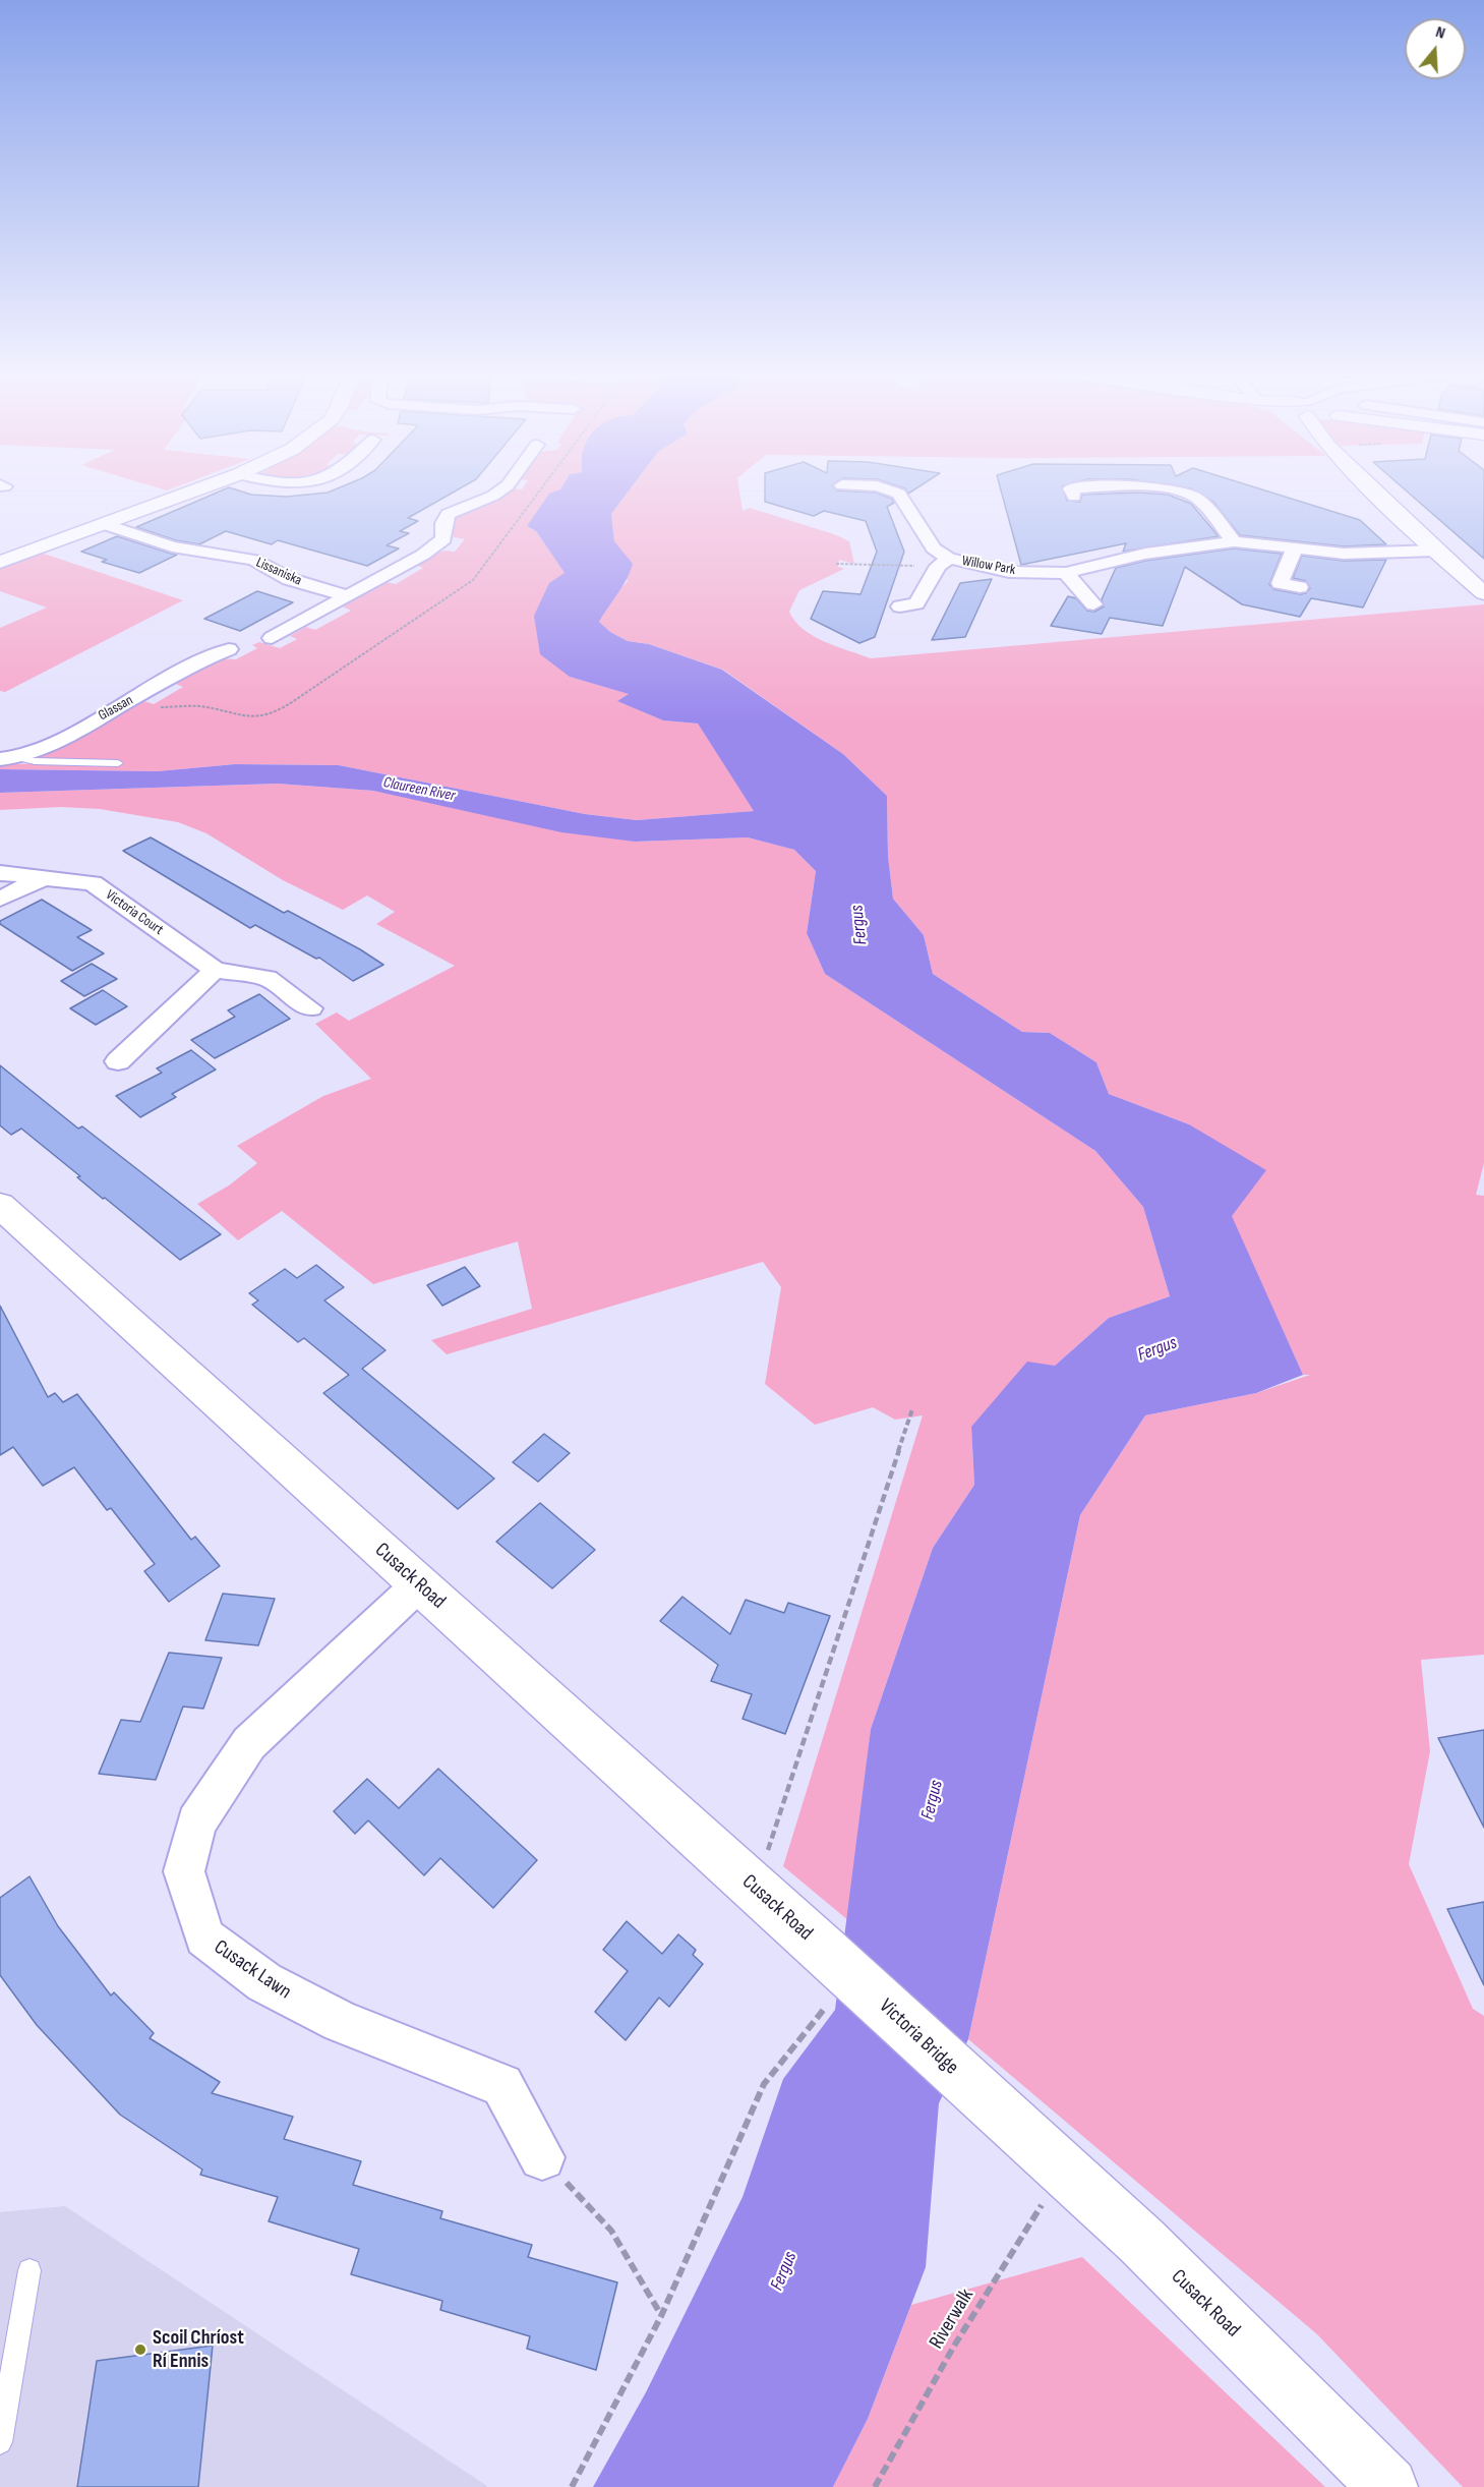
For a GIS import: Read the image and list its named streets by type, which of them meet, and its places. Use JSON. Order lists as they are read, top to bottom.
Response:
{
  "streets": {
    "street": [
      "Willow Park",
      "Lissaniska",
      "Glassan",
      "Victoria Court",
      "Cusack Road",
      "Cusack Lawn",
      "Victoria Bridge"
    ],
    "path": ["Riverwalk"]
  },
  "crossings": [
    ["Cusack Road", "Cusack Lawn"],
    ["Cusack Road", "Victoria Bridge"],
    ["Cusack Road", "Riverwalk"]
  ],
  "water": ["Claureen River", "Fergus"],
  "places": ["Scoil Chríost Rí Ennis"],
  "north": "top"
}
